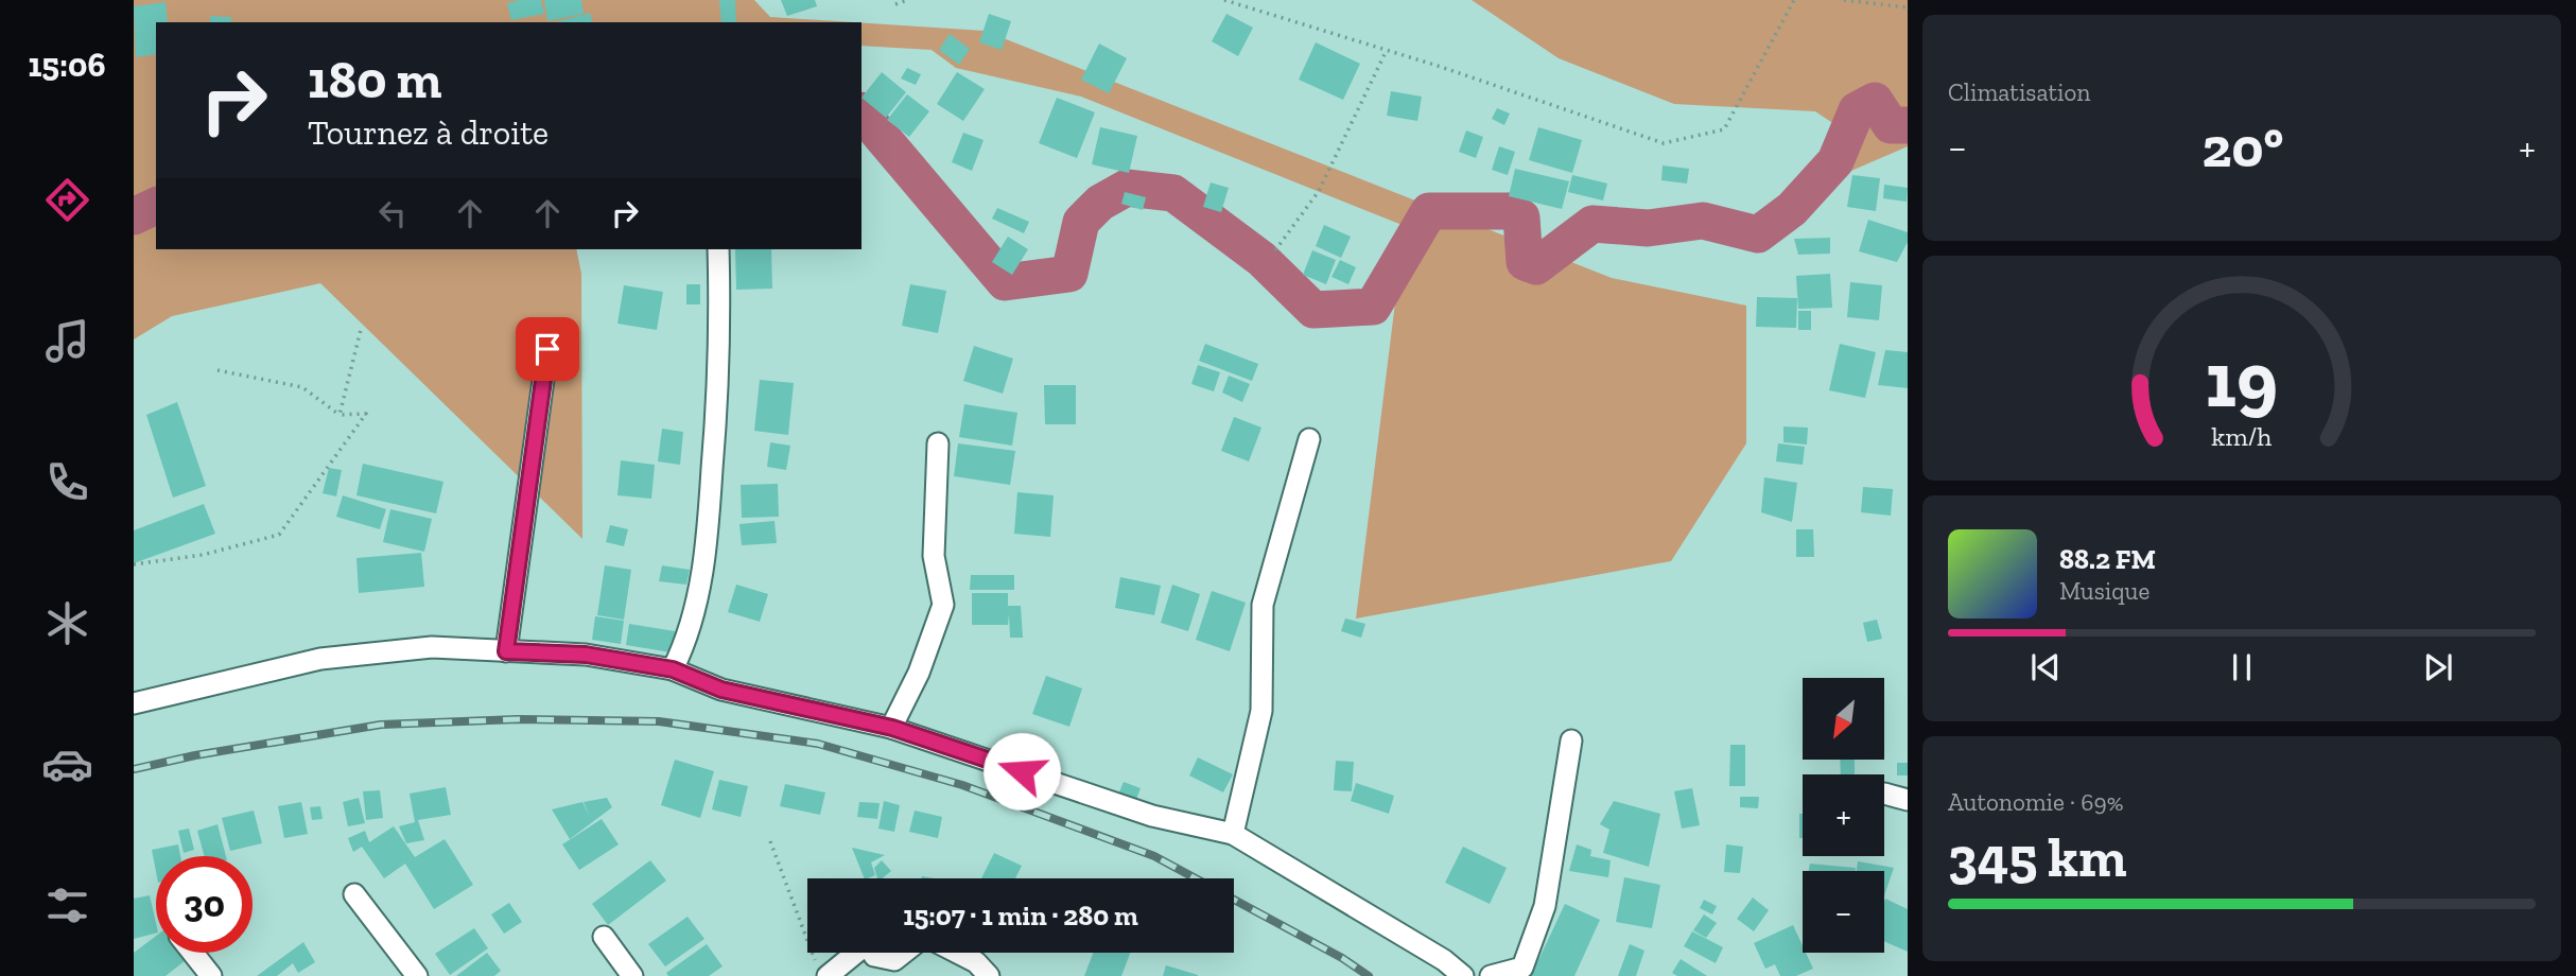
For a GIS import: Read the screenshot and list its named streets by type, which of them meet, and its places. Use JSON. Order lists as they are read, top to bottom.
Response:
{
  "north": "bottom left",
  "page": {
    "tabs": "15:06",
    "tile": [
      "Climatisation",
      ["Autonomie · 69%", "345 km"]
    ],
    "turn": ["180 m", "Tournez à droite"],
    "heat": ["−", "20°", "+"],
    "song": ["88.2 FM", "Musique"],
    "map_buttons": ["+", "−"],
    "limit": "30",
    "trip": "15:07 · 1 min · 280 m",
    "gauge": ["19", "km/h"]
  }
}
